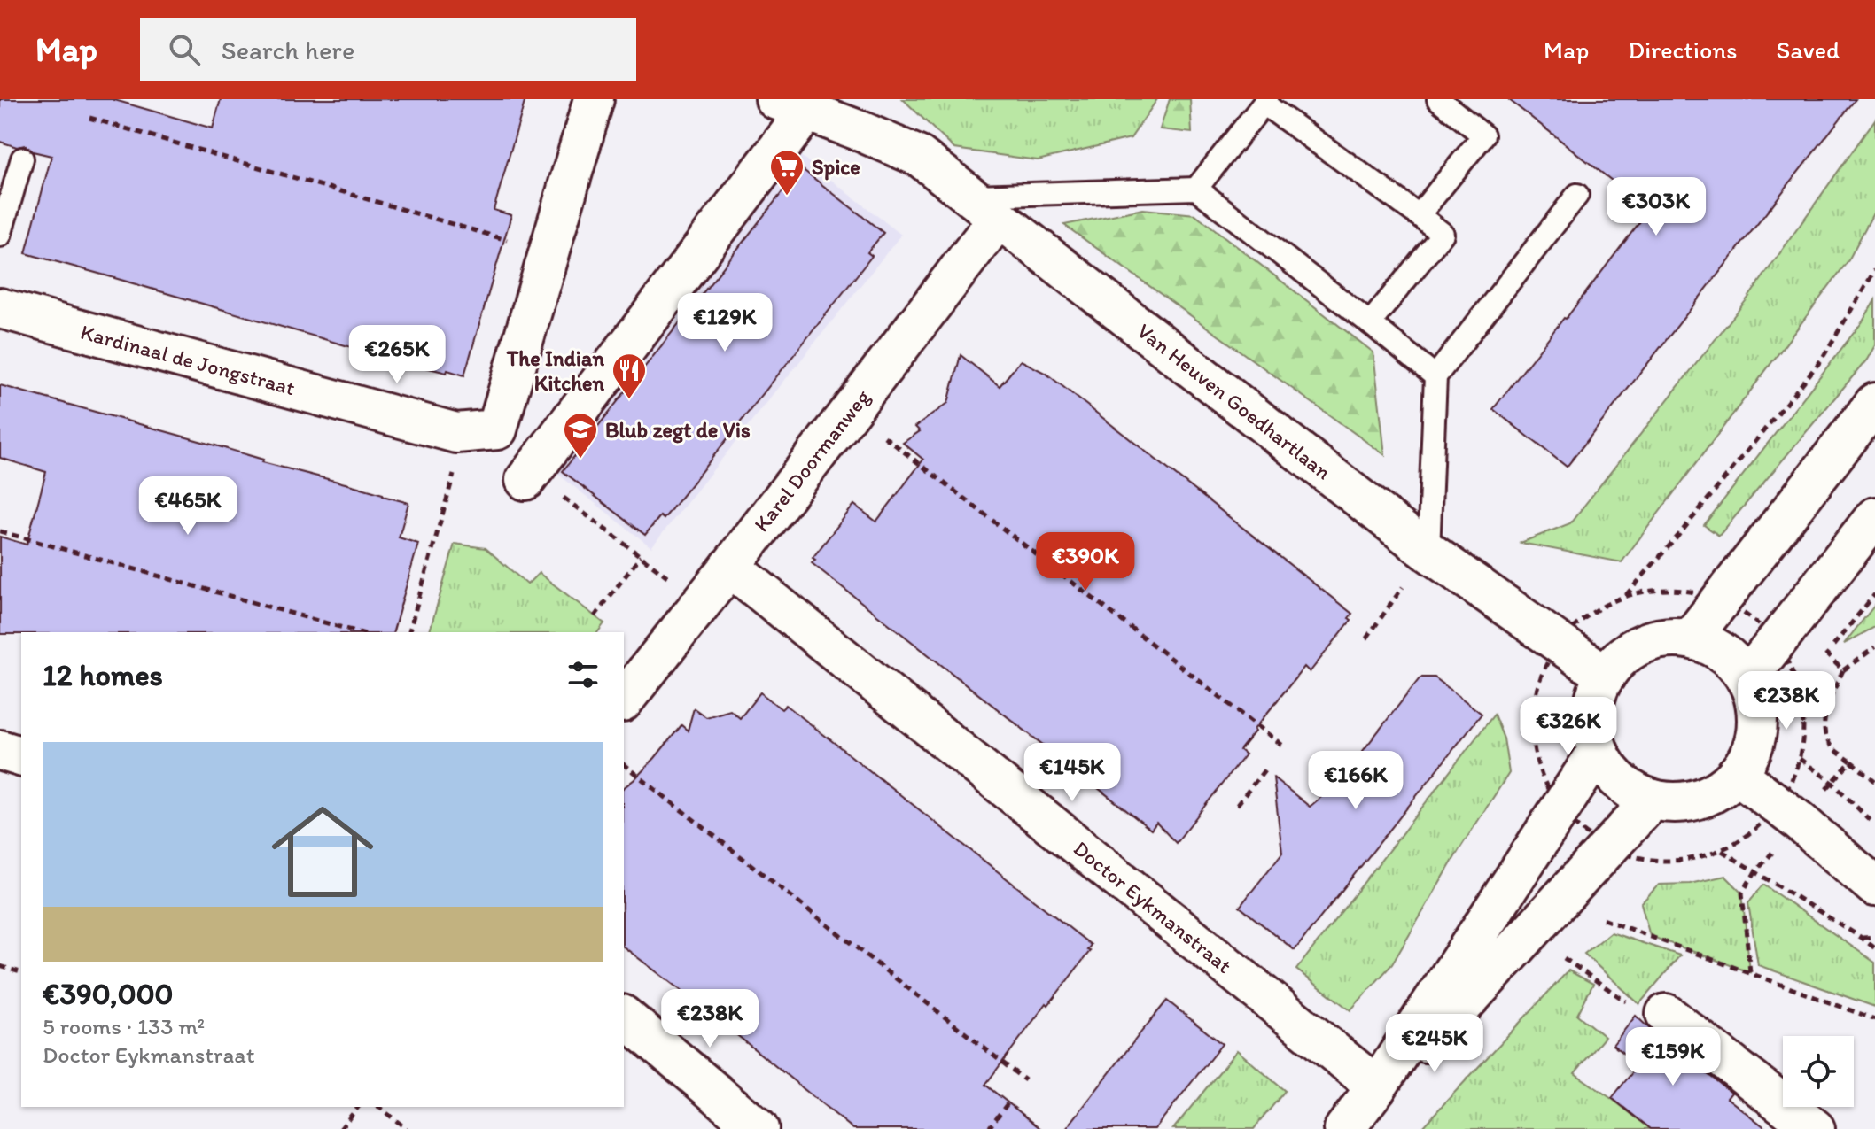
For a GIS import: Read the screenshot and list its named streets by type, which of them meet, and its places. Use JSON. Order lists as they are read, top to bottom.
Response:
{
  "streets": {
    "street": [
      "Kardinaal de Jongstraat",
      "Van Heuven Goedhartlaan",
      "Karel Doormanweg",
      "Doctor Eykmanstraat"
    ]
  },
  "crossings": [
    ["Van Heuven Goedhartlaan", "Karel Doormanweg"],
    ["Karel Doormanweg", "Doctor Eykmanstraat"]
  ],
  "places": {
    "supermarket": ["Spice"],
    "restaurant": ["The Indian Kitchen"],
    "school or university": ["Blub zegt de Vis"]
  },
  "page": {
    "header": "Map",
    "search": "Search here",
    "nav": ["Map", "Directions", "Saved"],
    "price": [
      "€303K",
      "€129K",
      "€265K",
      "€465K",
      "€390K",
      "€238K",
      "€326K",
      "€145K",
      "€166K",
      "€238K",
      "€245K",
      "€159K"
    ],
    "heading": "12 homes",
    "list": [
      {
        "name": "€390,000",
        "note": "5 rooms · 133 m² · Doctor Eykmanstraat"
      }
    ]
  }
}
